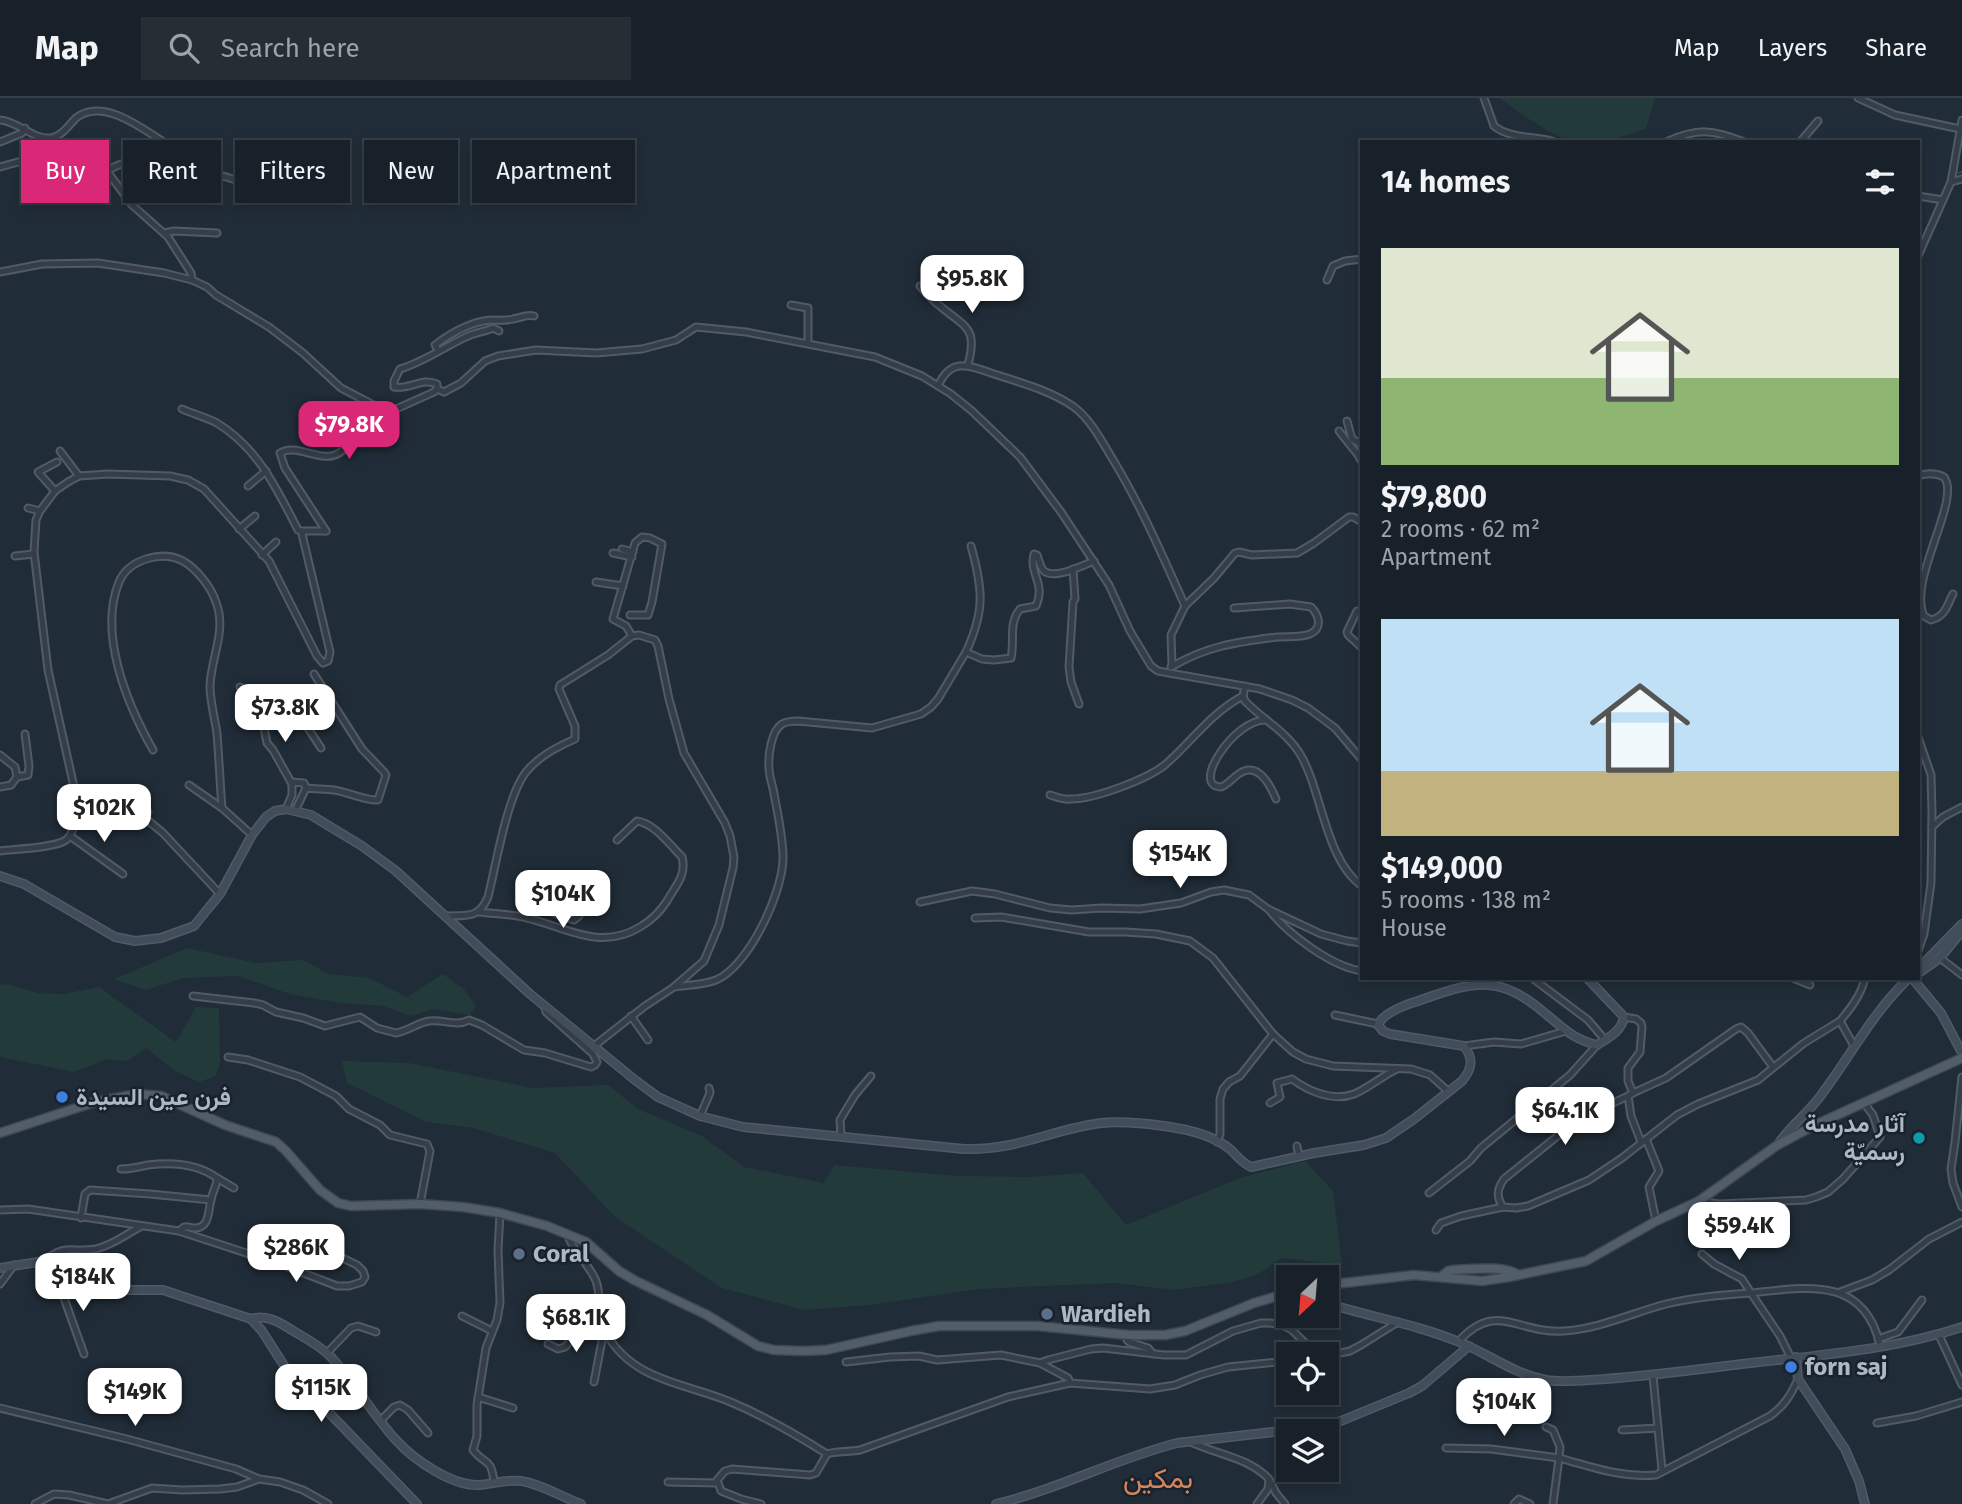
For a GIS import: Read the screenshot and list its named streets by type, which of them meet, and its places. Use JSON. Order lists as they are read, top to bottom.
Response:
{
  "districts": ["بمكين"],
  "places": [
    "فرن عين السيدة",
    "آثار مدرسة رسميّة",
    "Coral",
    "Wardieh",
    "forn saj"
  ],
  "north": "bottom left",
  "page": {
    "header": "Map",
    "search": "Search here",
    "nav": ["Map", "Layers", "Share"],
    "chip": [
      "Buy",
      "Rent",
      "Filters",
      "New",
      "Apartment"
    ],
    "heading": "14 homes",
    "list": [
      {
        "name": "$79,800",
        "note": "2 rooms · 62 m² · Apartment"
      },
      {
        "name": "$149,000",
        "note": "5 rooms · 138 m² · House"
      }
    ],
    "price": [
      "$95.8K",
      "$79.8K",
      "$73.8K",
      "$102K",
      "$154K",
      "$104K",
      "$64.1K",
      "$59.4K",
      "$286K",
      "$184K",
      "$68.1K",
      "$115K",
      "$149K",
      "$104K"
    ]
  }
}
